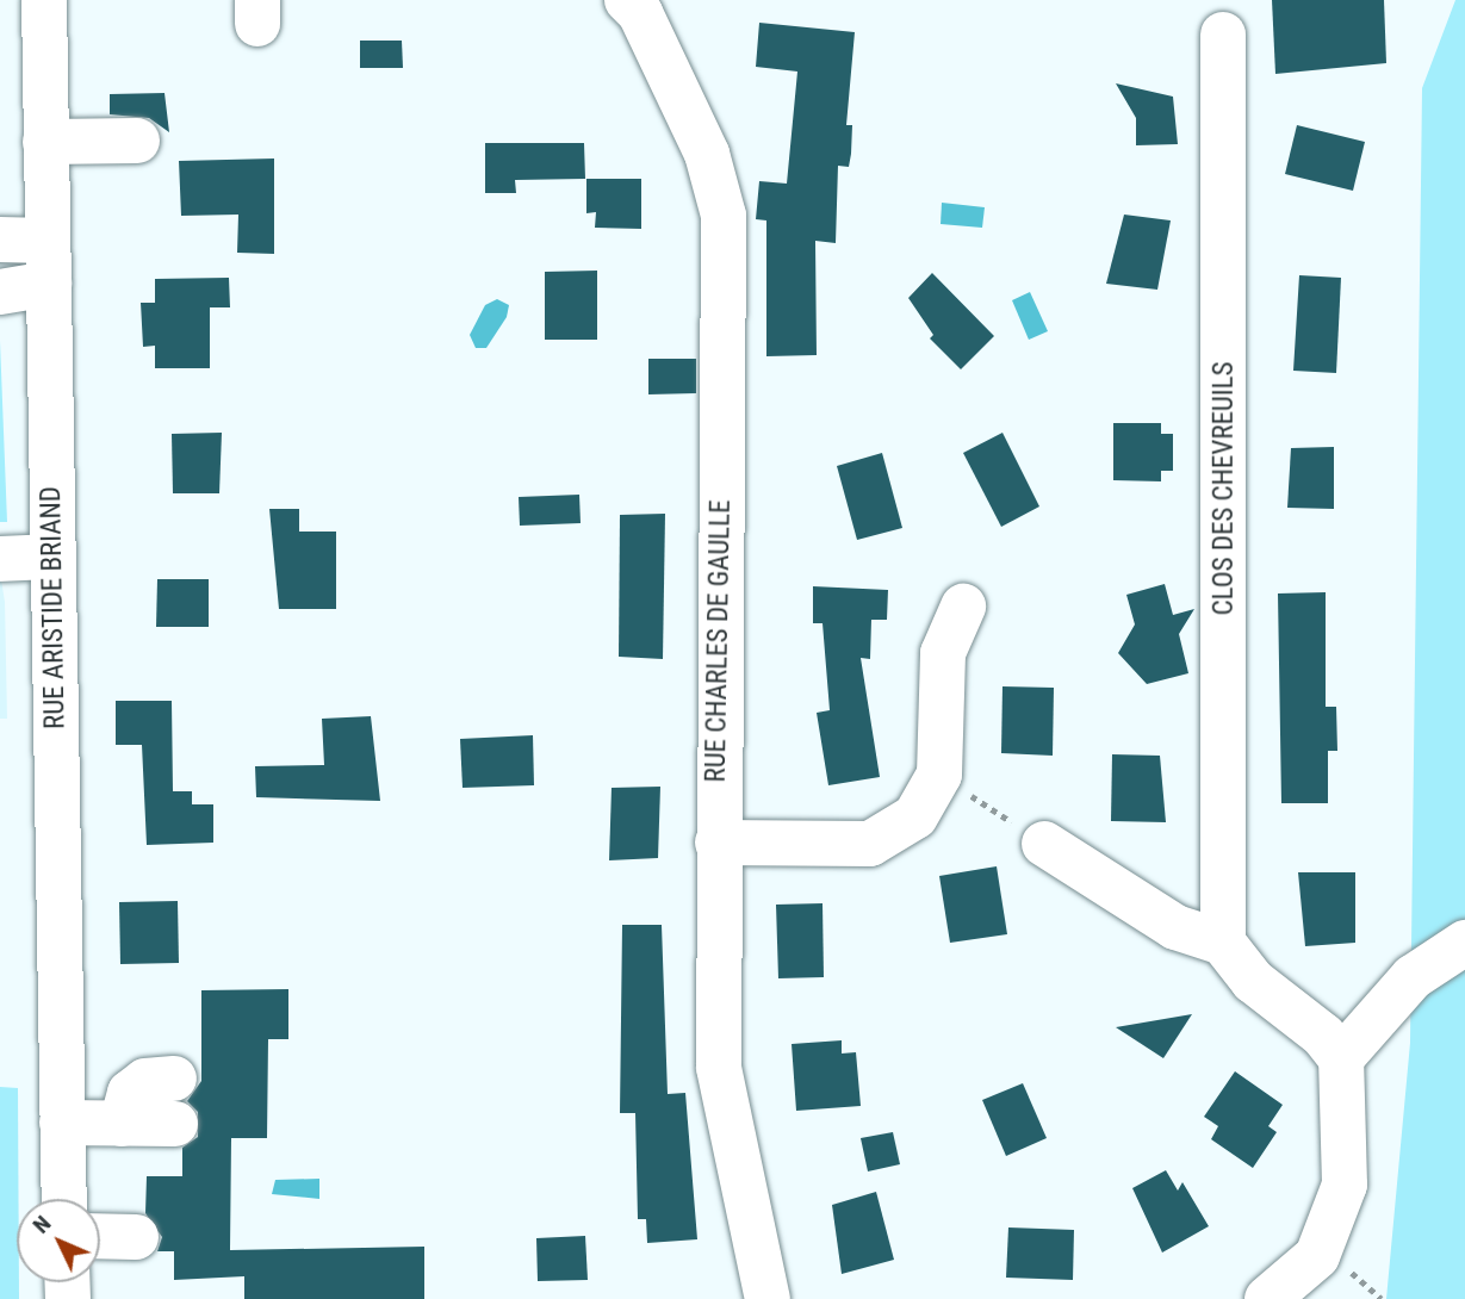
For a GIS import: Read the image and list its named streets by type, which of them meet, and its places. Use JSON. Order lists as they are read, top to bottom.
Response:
{
  "streets": {
    "street": ["CLOS DES CHEVREUILS", "RUE ARISTIDE BRIAND", "RUE CHARLES DE GAULLE"]
  },
  "north": "top left"
}
